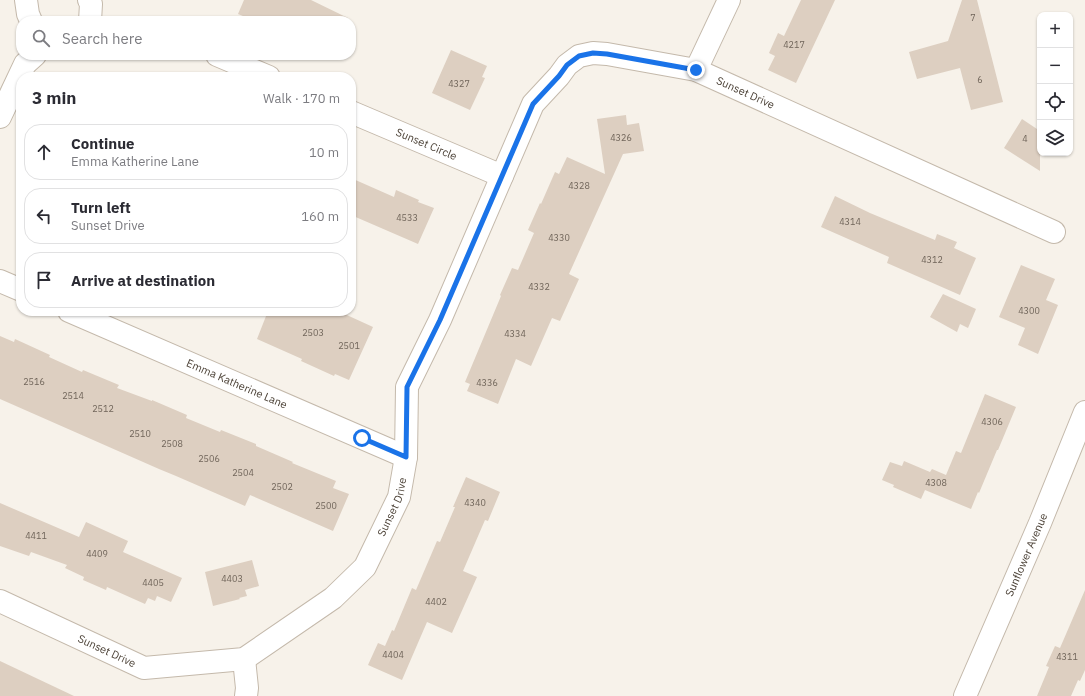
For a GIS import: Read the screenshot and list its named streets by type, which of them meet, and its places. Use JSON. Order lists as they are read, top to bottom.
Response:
{
  "streets": {
    "street": [
      "Sunset Drive",
      "Sunset Circle",
      "Emma Katherine Lane",
      "Sunflower Avenue"
    ]
  },
  "crossings": [
    ["Sunset Drive", "Sunset Circle"],
    ["Sunset Drive", "Emma Katherine Lane"]
  ],
  "house_numbers": [
    "7",
    "4217",
    "6",
    "4327",
    "4326",
    "4",
    "4328",
    "4533",
    "4314",
    "4330",
    "4312",
    "4332",
    "4300",
    "2503",
    "4334",
    "2501",
    "2516",
    "4336",
    "2514",
    "2512",
    "4306",
    "2510",
    "2508",
    "2506",
    "2504",
    "4308",
    "2502",
    "4340",
    "2500",
    "4411",
    "4409",
    "4403",
    "4405",
    "4402",
    "4404",
    "4311"
  ],
  "page": {
    "map_buttons": ["+", "−"],
    "search": "Search here",
    "heading": ["3 min", "Walk · 170 m"],
    "list": [
      ["Continue", "Emma Katherine Lane", "10 m"],
      ["Turn left", "Sunset Drive", "160 m"],
      "Arrive at destination"
    ]
  }
}
